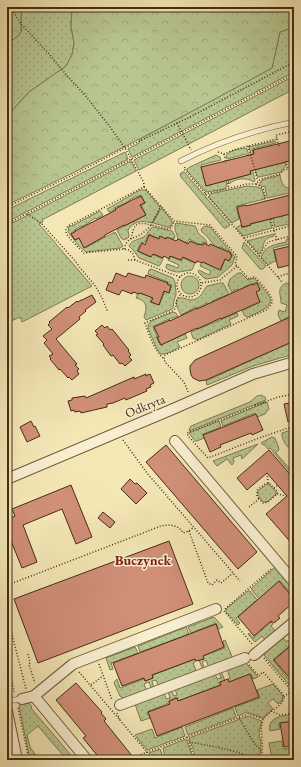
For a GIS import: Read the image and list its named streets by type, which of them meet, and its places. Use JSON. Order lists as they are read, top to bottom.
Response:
{
  "streets": {
    "street": ["Odkryta"]
  },
  "districts": ["Buczynek"]
}
